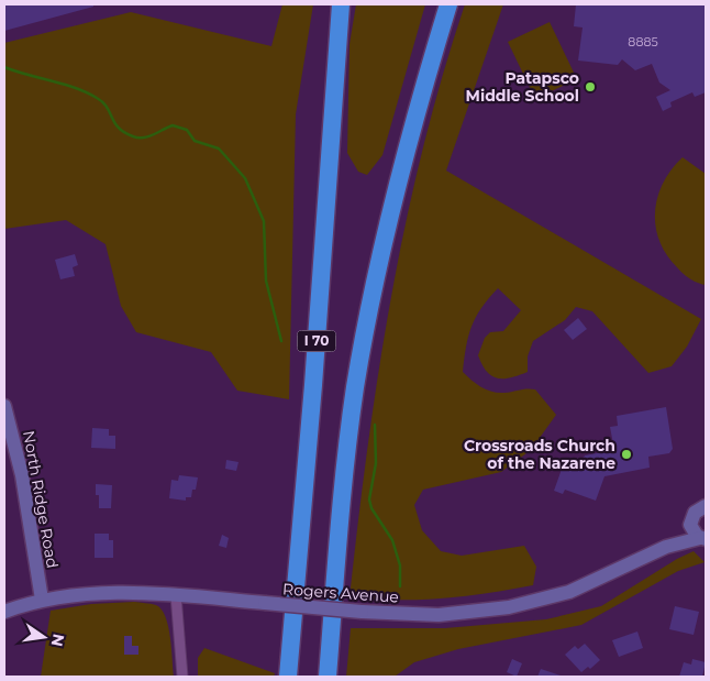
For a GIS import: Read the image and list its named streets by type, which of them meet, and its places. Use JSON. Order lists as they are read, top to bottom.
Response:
{
  "streets": {
    "highway": ["I 70"],
    "main road": ["North Ridge Road", "Rogers Avenue"]
  },
  "crossings": [
    ["North Ridge Road", "Rogers Avenue"]
  ],
  "places": ["Patapsco Middle School", "Crossroads Church of the Nazarene"],
  "house_numbers": ["8885"],
  "north": "right"
}
